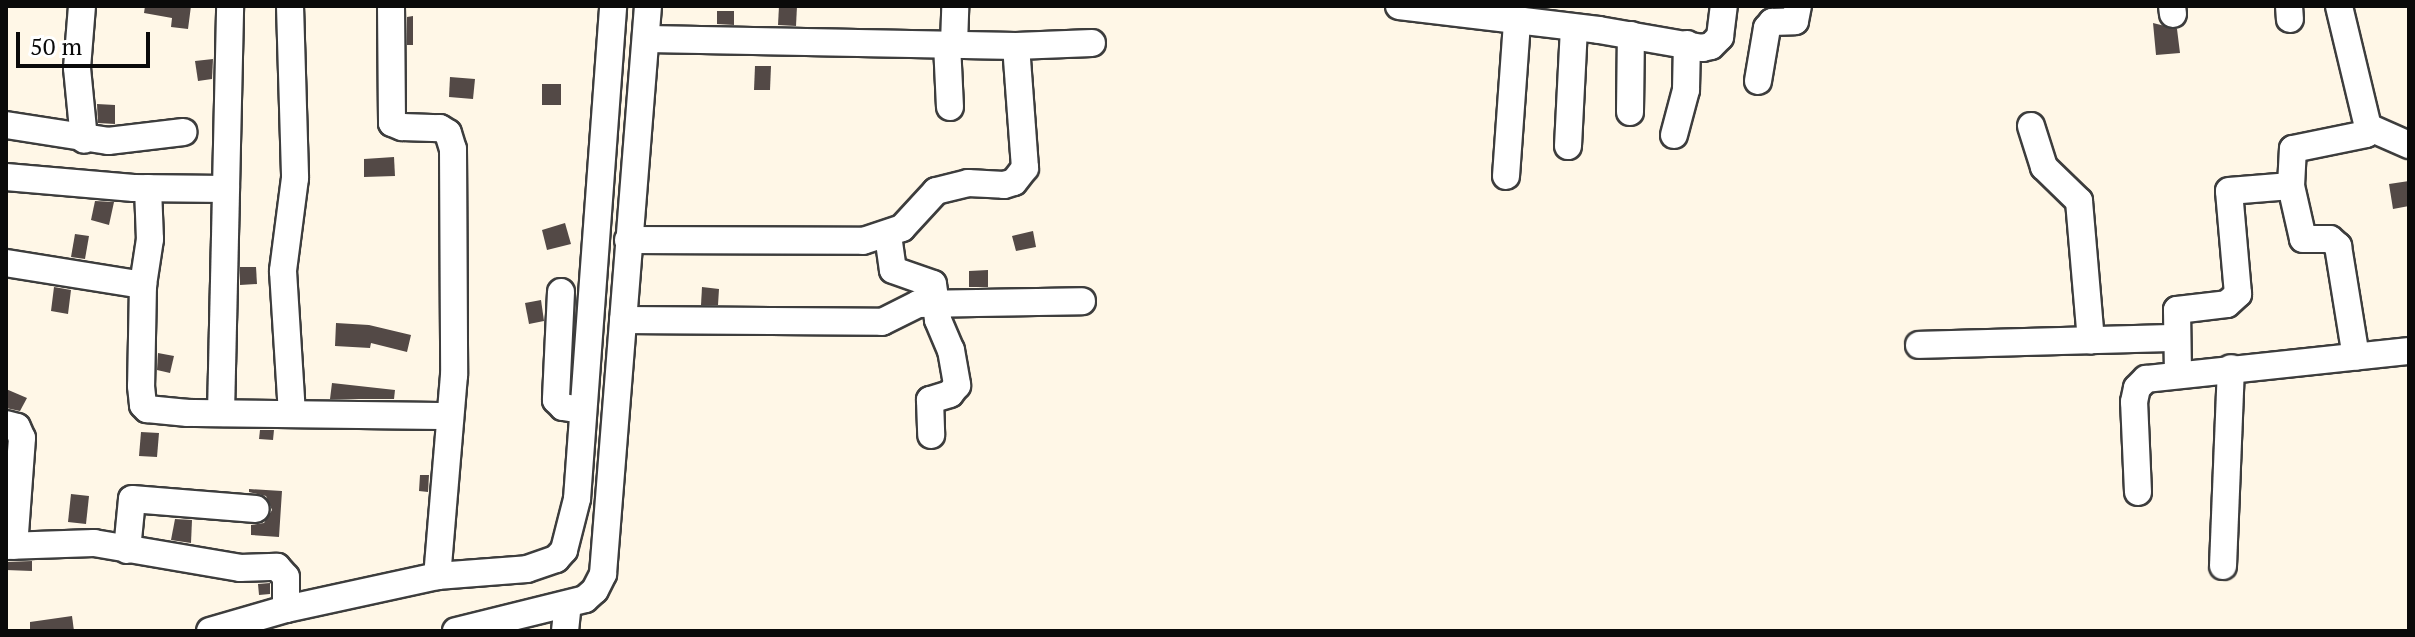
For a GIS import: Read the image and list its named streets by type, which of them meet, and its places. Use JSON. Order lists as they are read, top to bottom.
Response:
{
  "scale_bar": "50 m"
}
